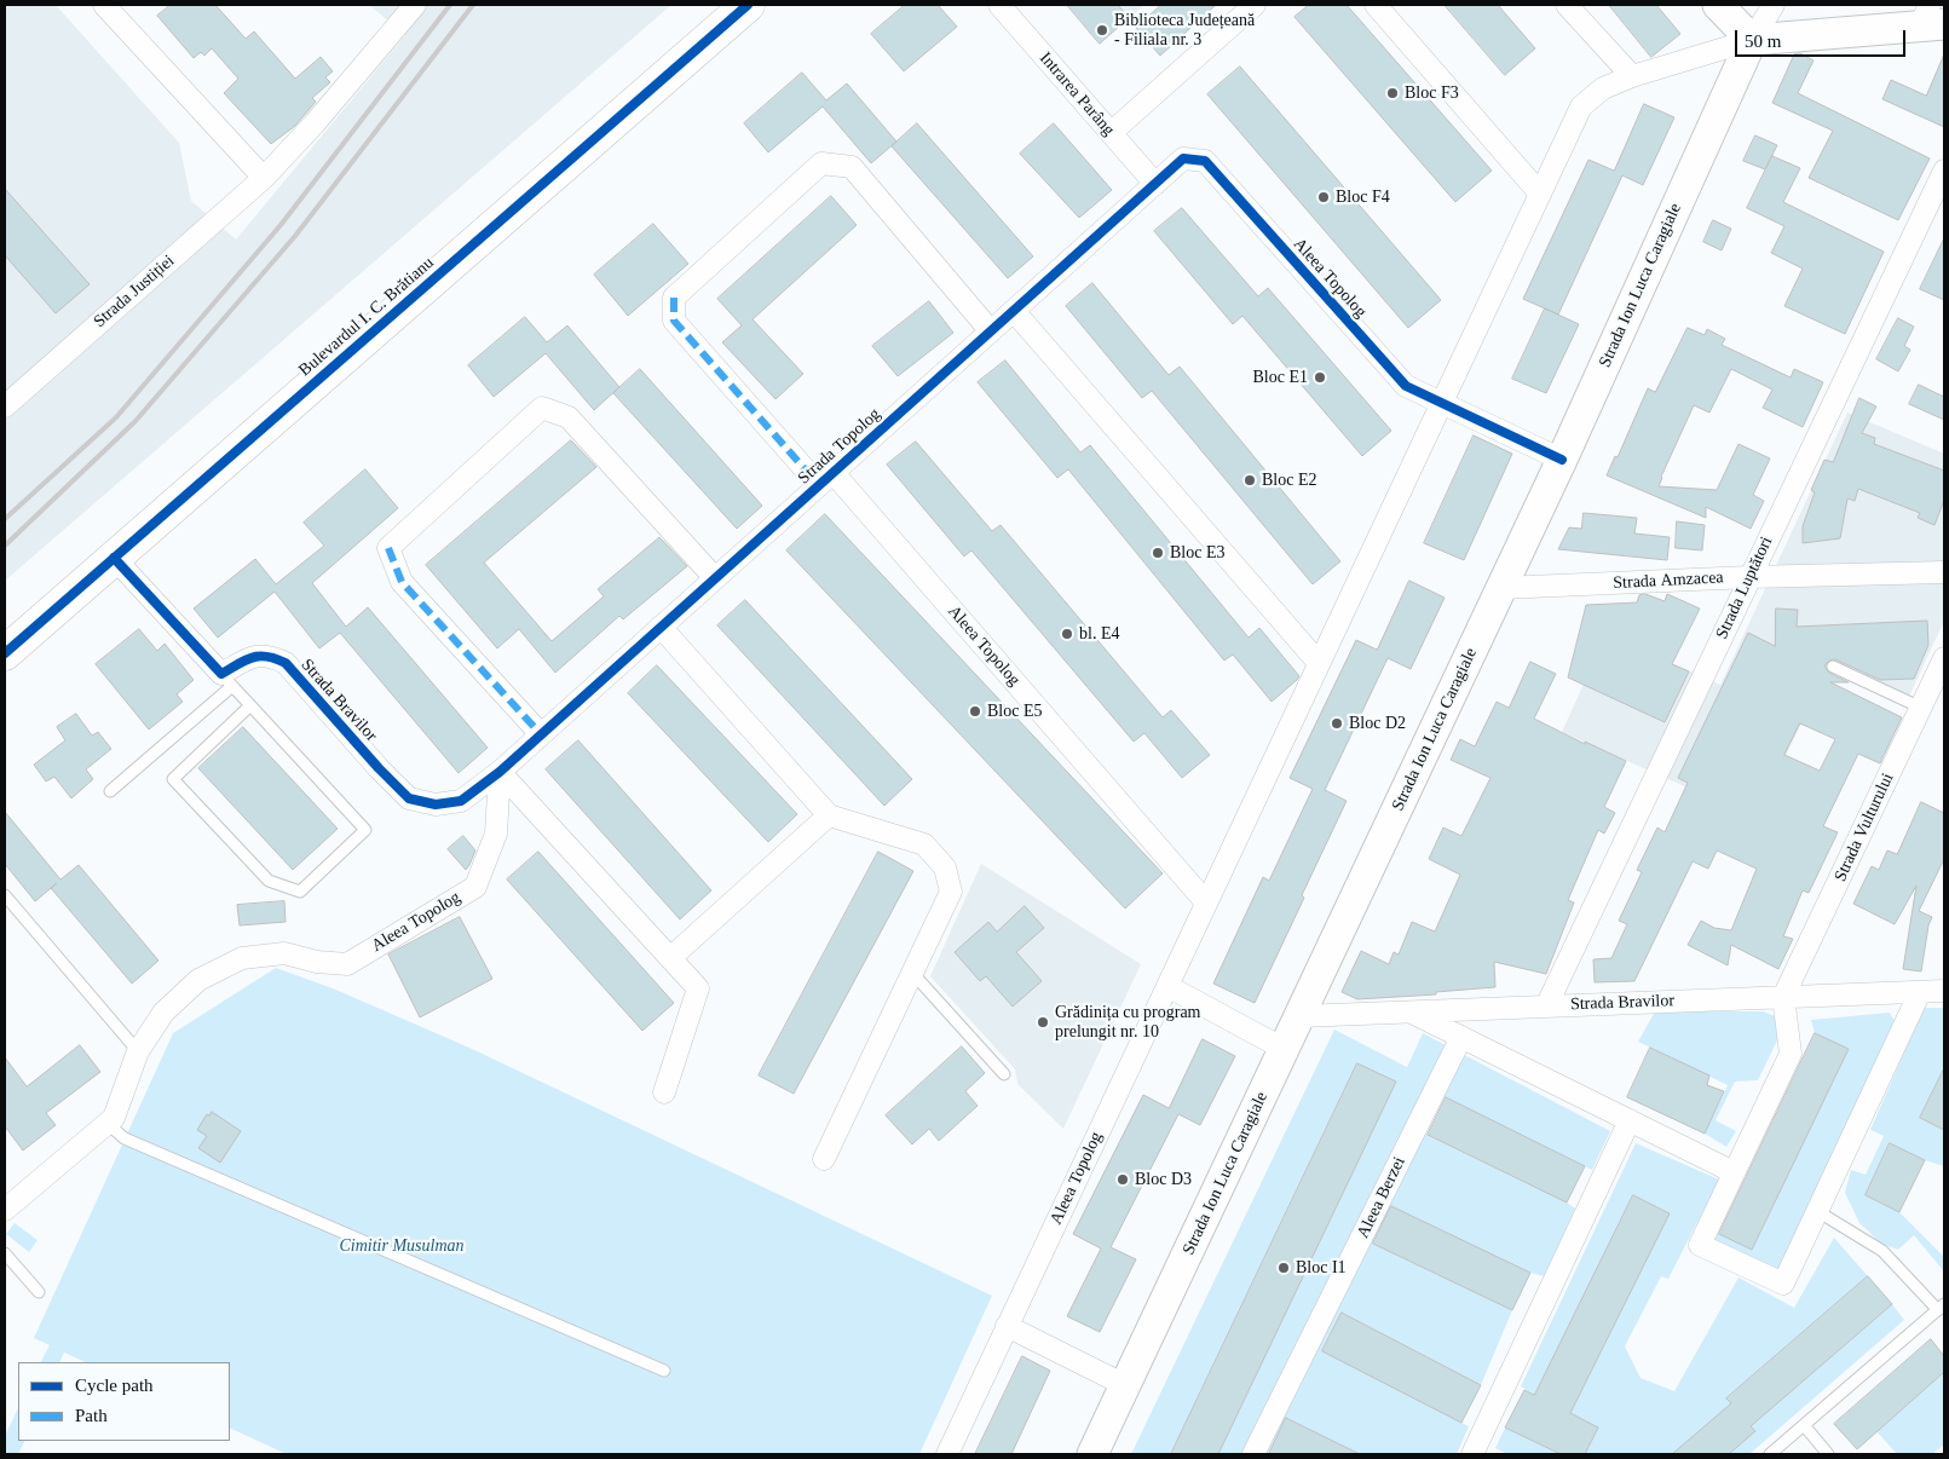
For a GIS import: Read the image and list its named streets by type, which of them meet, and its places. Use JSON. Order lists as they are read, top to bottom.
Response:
{
  "streets": {
    "main road": ["Bulevardul I. C. Brătianu"],
    "street": [
      "Intrarea Parâng",
      "Aleea Topolog",
      "Strada Ion Luca Caragiale",
      "Strada Justiției",
      "Strada Topolog",
      "Strada Amzacea",
      "Strada Luptători",
      "Strada Bravilor",
      "Strada Vulturului",
      "Aleea Berzei"
    ]
  },
  "crossings": [
    ["Intrarea Parâng", "Strada Topolog"],
    ["Aleea Topolog", "Strada Ion Luca Caragiale"],
    ["Aleea Topolog", "Strada Topolog"],
    ["Aleea Topolog", "Strada Bravilor"],
    ["Strada Ion Luca Caragiale", "Strada Amzacea"],
    ["Strada Ion Luca Caragiale", "Strada Bravilor"],
    ["Strada Topolog", "Strada Bravilor"],
    ["Strada Amzacea", "Strada Luptători"],
    ["Strada Luptători", "Strada Bravilor"],
    ["Strada Bravilor", "Strada Vulturului"]
  ],
  "parks": ["Cimitir Musulman"],
  "places": [
    "Biblioteca Județeană - Filiala nr. 3",
    "Bloc F3",
    "Bloc F4",
    "Bloc E1",
    "Bloc E2",
    "Bloc E3",
    "bl. E4",
    "Bloc E5",
    "Bloc D2",
    "Grădinița cu program prelungit nr. 10",
    "Bloc D3",
    "Bloc I1"
  ],
  "legend": ["Cycle path", "Path"],
  "scale_bar": "50 m"
}
